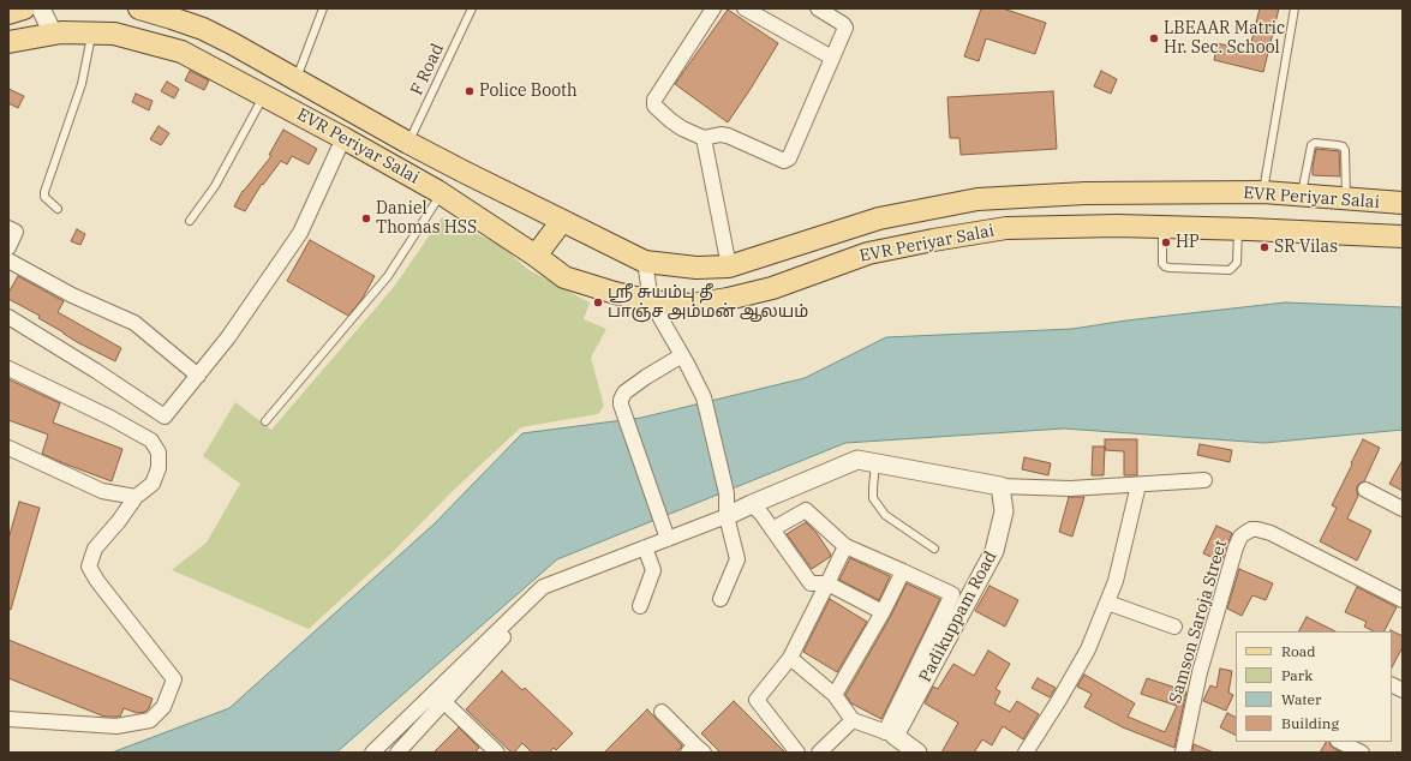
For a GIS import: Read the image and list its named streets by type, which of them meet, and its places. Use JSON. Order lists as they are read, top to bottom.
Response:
{
  "streets": {
    "main road": ["EVR Periyar Salai"],
    "street": ["Padikuppam Road", "Samson Saroja Street"],
    "lane": ["F Road"]
  },
  "crossings": [
    ["F Road", "EVR Periyar Salai"]
  ],
  "places": [
    "LBEAAR Matric Hr. Sec. School",
    "Police Booth",
    "Daniel Thomas HSS",
    "HP",
    "SR Vilas",
    "ஶ்ரீ சுயம்பு தீ பாஞ்ச அம்மன் ஆலயம்"
  ],
  "legend": [
    "Road",
    "Park",
    "Water",
    "Building"
  ]
}
